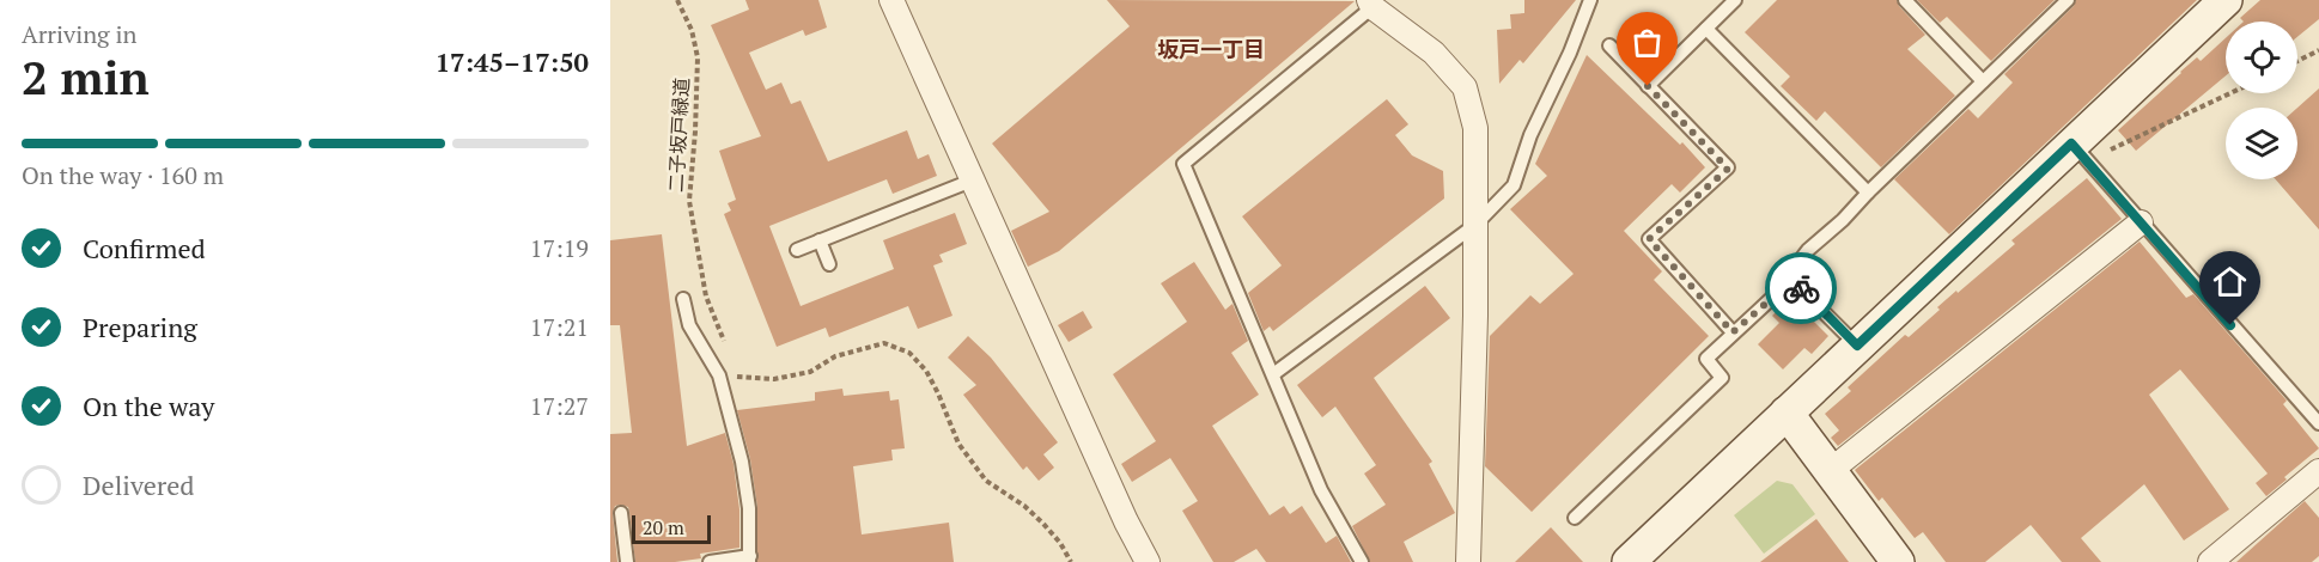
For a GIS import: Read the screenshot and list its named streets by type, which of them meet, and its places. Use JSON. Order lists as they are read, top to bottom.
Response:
{
  "streets": {
    "path": ["二子坂戸緑道"]
  },
  "districts": ["坂戸一丁目"],
  "scale_bar": "20 m",
  "page": {
    "heading": ["2 min", "Arriving in", "17:45–17:50"],
    "bar": "On the way · 160 m",
    "list": [
      ["Confirmed", "17:19"],
      ["Preparing", "17:21"],
      ["On the way", "17:27"],
      "Delivered"
    ],
    "scale": "20 m"
  }
}
